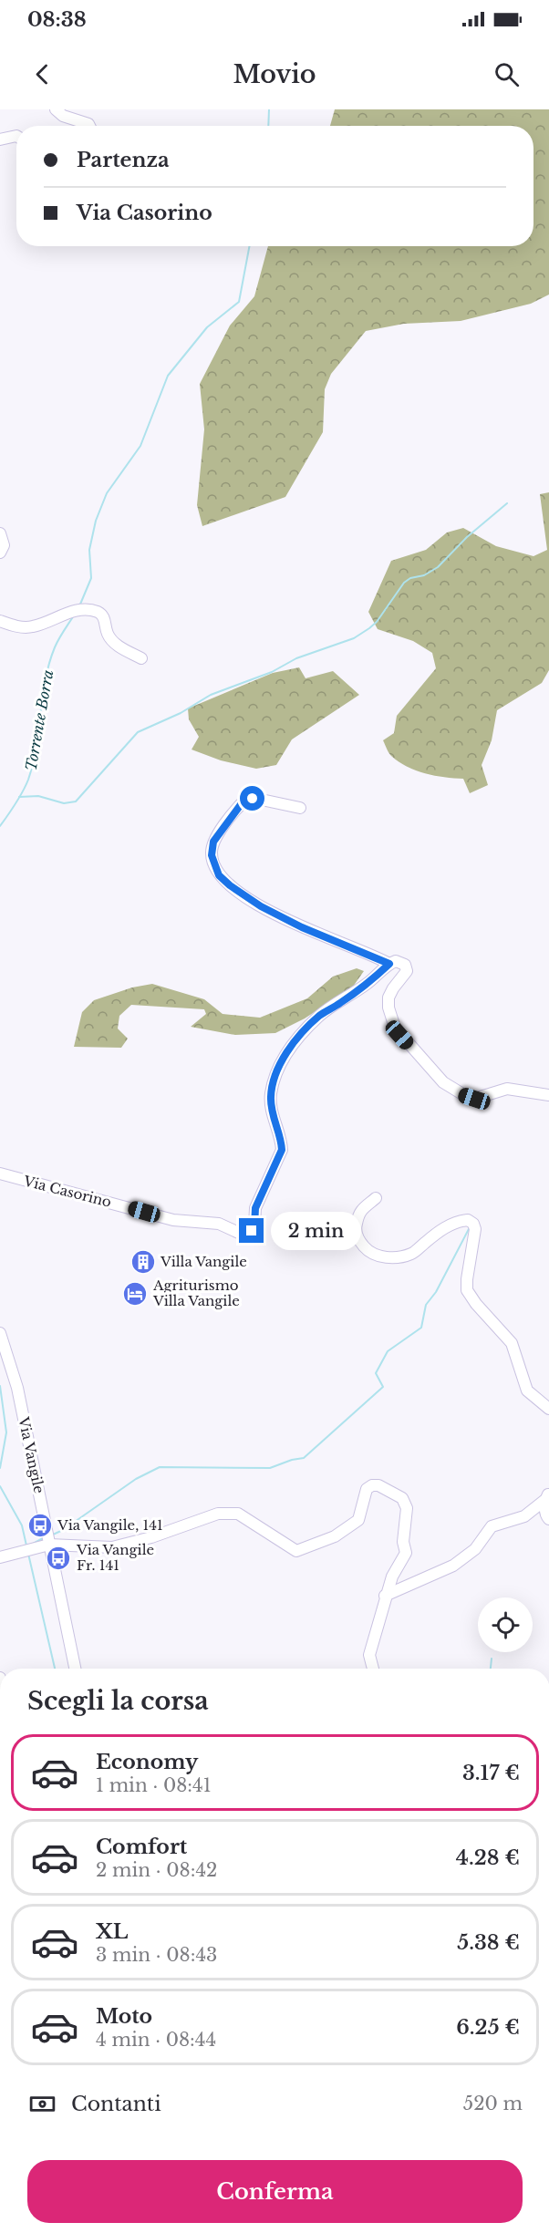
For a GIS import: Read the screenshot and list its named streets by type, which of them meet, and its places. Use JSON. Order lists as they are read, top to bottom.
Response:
{
  "streets": {
    "street": ["Via Casorino", "Via Vangile"]
  },
  "water": ["Torrente Borra"],
  "places": {
    "building": ["Villa Vangile"],
    "hotel": ["Agriturismo Villa Vangile"],
    "bus stop": ["Via Vangile, 141", "Via Vangile Fr. 141"]
  },
  "page": {
    "status": "08:38",
    "header": "Movio",
    "banner": ["Partenza", "Via Casorino"],
    "bubble": "2 min",
    "heading": "Scegli la corsa",
    "list": [
      {
        "name": "Economy",
        "note": "1 min · 08:41",
        "value": "3.17 €"
      },
      {
        "name": "Comfort",
        "note": "2 min · 08:42",
        "value": "4.28 €"
      },
      {
        "name": "XL",
        "note": "3 min · 08:43",
        "value": "5.38 €"
      },
      {
        "name": "Moto",
        "note": "4 min · 08:44",
        "value": "6.25 €"
      }
    ],
    "pay": ["Contanti", "520 m"],
    "buttons": "Conferma"
  }
}
